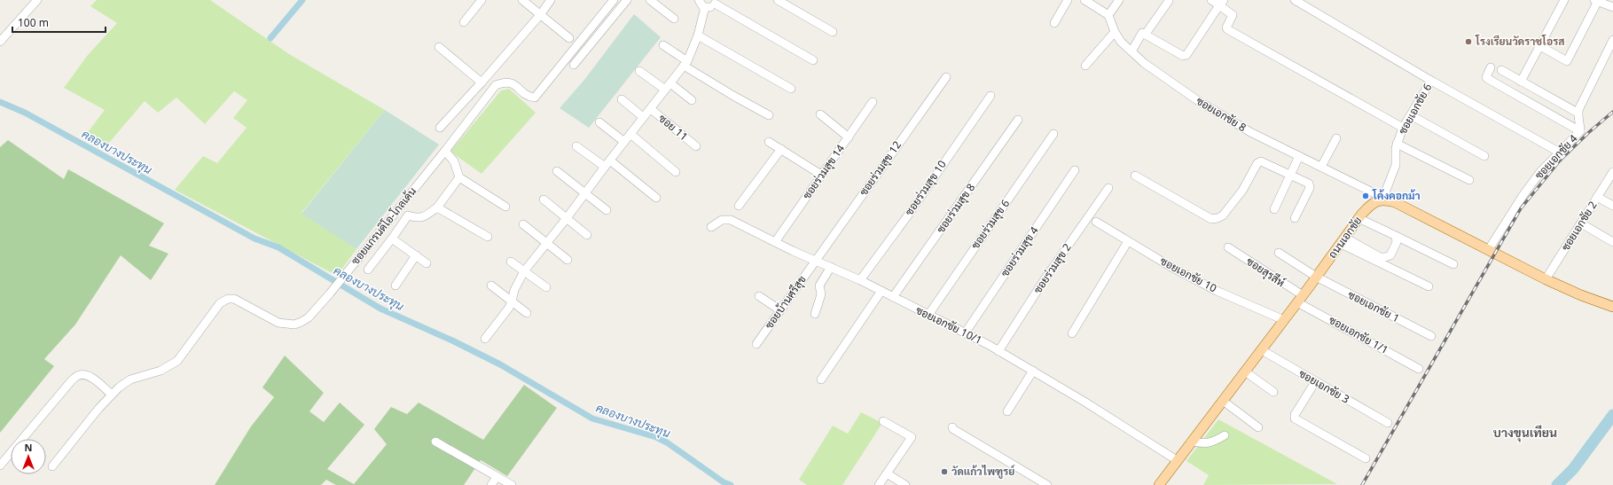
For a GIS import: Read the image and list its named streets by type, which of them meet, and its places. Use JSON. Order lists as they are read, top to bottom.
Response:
{
  "streets": {
    "main road": ["ถนนเอกชัย"],
    "street": [
      "ซอยเอกชัย 6",
      "ซอยเอกชัย 8",
      "ซอย 11",
      "ซอยเอกชัย 4",
      "ซอยร่วมสุข 12",
      "ซอยร่วมสุข 14",
      "ซอยร่วมสุข 10",
      "ซอยร่วมสุข 8",
      "ซอยร่วมสุข 6",
      "ซอยแกรนดิโอ-โกลเด้น",
      "ซอยเอกชัย 2",
      "ซอยร่วมสุข 4",
      "ซอยร่วมสุข 2",
      "ซอยสุรสีห์",
      "ซอยเอกชัย 10",
      "ซอยบ้านศรีสุข",
      "ซอยเอกชัย 1",
      "ซอยเอกชัย 10/1",
      "ซอยเอกชัย 1/1",
      "ซอยเอกชัย 3"
    ]
  },
  "crossings": [
    ["ซอยเอกชัย 6", "ซอยเอกชัย 8"],
    ["ซอยเอกชัย 6", "ถนนเอกชัย"],
    ["ซอยเอกชัย 8", "ถนนเอกชัย"],
    ["ซอยร่วมสุข 12", "ซอยบ้านศรีสุข"],
    ["ซอยร่วมสุข 12", "ซอยเอกชัย 10/1"],
    ["ซอยร่วมสุข 14", "ซอยเอกชัย 10/1"],
    ["ซอยร่วมสุข 10", "ซอยเอกชัย 10/1"],
    ["ซอยร่วมสุข 8", "ซอยเอกชัย 10/1"],
    ["ซอยร่วมสุข 6", "ซอยเอกชัย 10/1"],
    ["ถนนเอกชัย", "ซอยสุรสีห์"],
    ["ถนนเอกชัย", "ซอยเอกชัย 10"],
    ["ถนนเอกชัย", "ซอยเอกชัย 1"],
    ["ถนนเอกชัย", "ซอยเอกชัย 10/1"],
    ["ถนนเอกชัย", "ซอยเอกชัย 1/1"],
    ["ถนนเอกชัย", "ซอยเอกชัย 3"],
    ["ซอยร่วมสุข 4", "ซอยเอกชัย 10/1"],
    ["ซอยร่วมสุข 2", "ซอยเอกชัย 10/1"],
    ["ซอยสุรสีห์", "ซอยเอกชัย 1/1"],
    ["ซอยบ้านศรีสุข", "ซอยเอกชัย 10/1"]
  ],
  "districts": ["บางขุนเทียน"],
  "water": ["คลองบางประทุน"],
  "places": ["โรงเรียนวัดราชโอรส", "โค้งคอกม้า", "วัดแก้วไพฑูรย์"],
  "scale_bar": "100 m",
  "north": "top"
}
